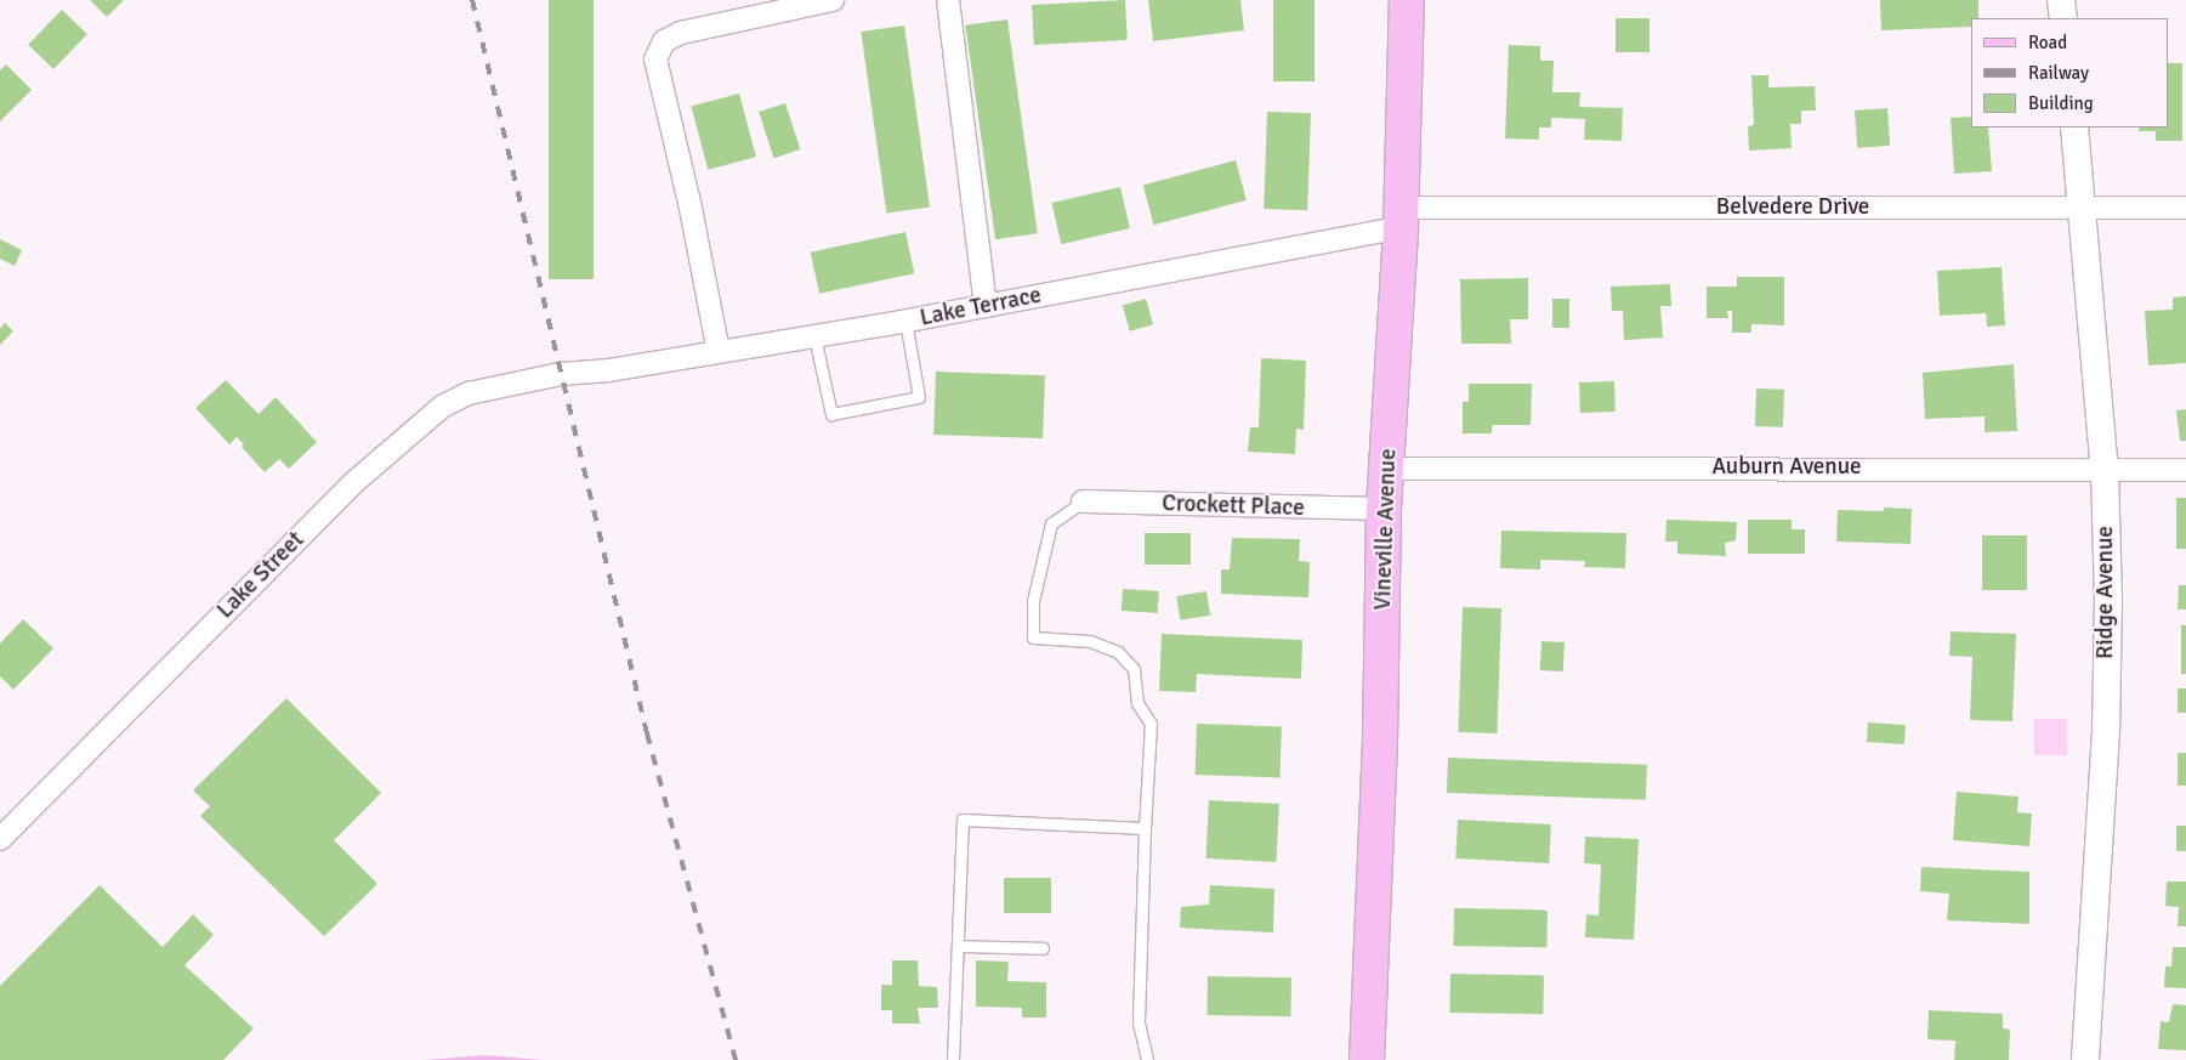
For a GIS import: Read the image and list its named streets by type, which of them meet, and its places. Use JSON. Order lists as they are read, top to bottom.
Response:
{
  "streets": {
    "main road": ["Vineville Avenue"],
    "street": [
      "Belvedere Drive",
      "Lake Terrace",
      "Auburn Avenue",
      "Crockett Place",
      "Lake Street",
      "Ridge Avenue"
    ]
  },
  "crossings": [
    ["Belvedere Drive", "Lake Terrace"],
    ["Belvedere Drive", "Vineville Avenue"],
    ["Belvedere Drive", "Ridge Avenue"],
    ["Lake Terrace", "Vineville Avenue"],
    ["Lake Terrace", "Lake Street"],
    ["Auburn Avenue", "Vineville Avenue"],
    ["Auburn Avenue", "Ridge Avenue"],
    ["Crockett Place", "Vineville Avenue"]
  ],
  "legend": ["Road", "Railway", "Building"]
}
